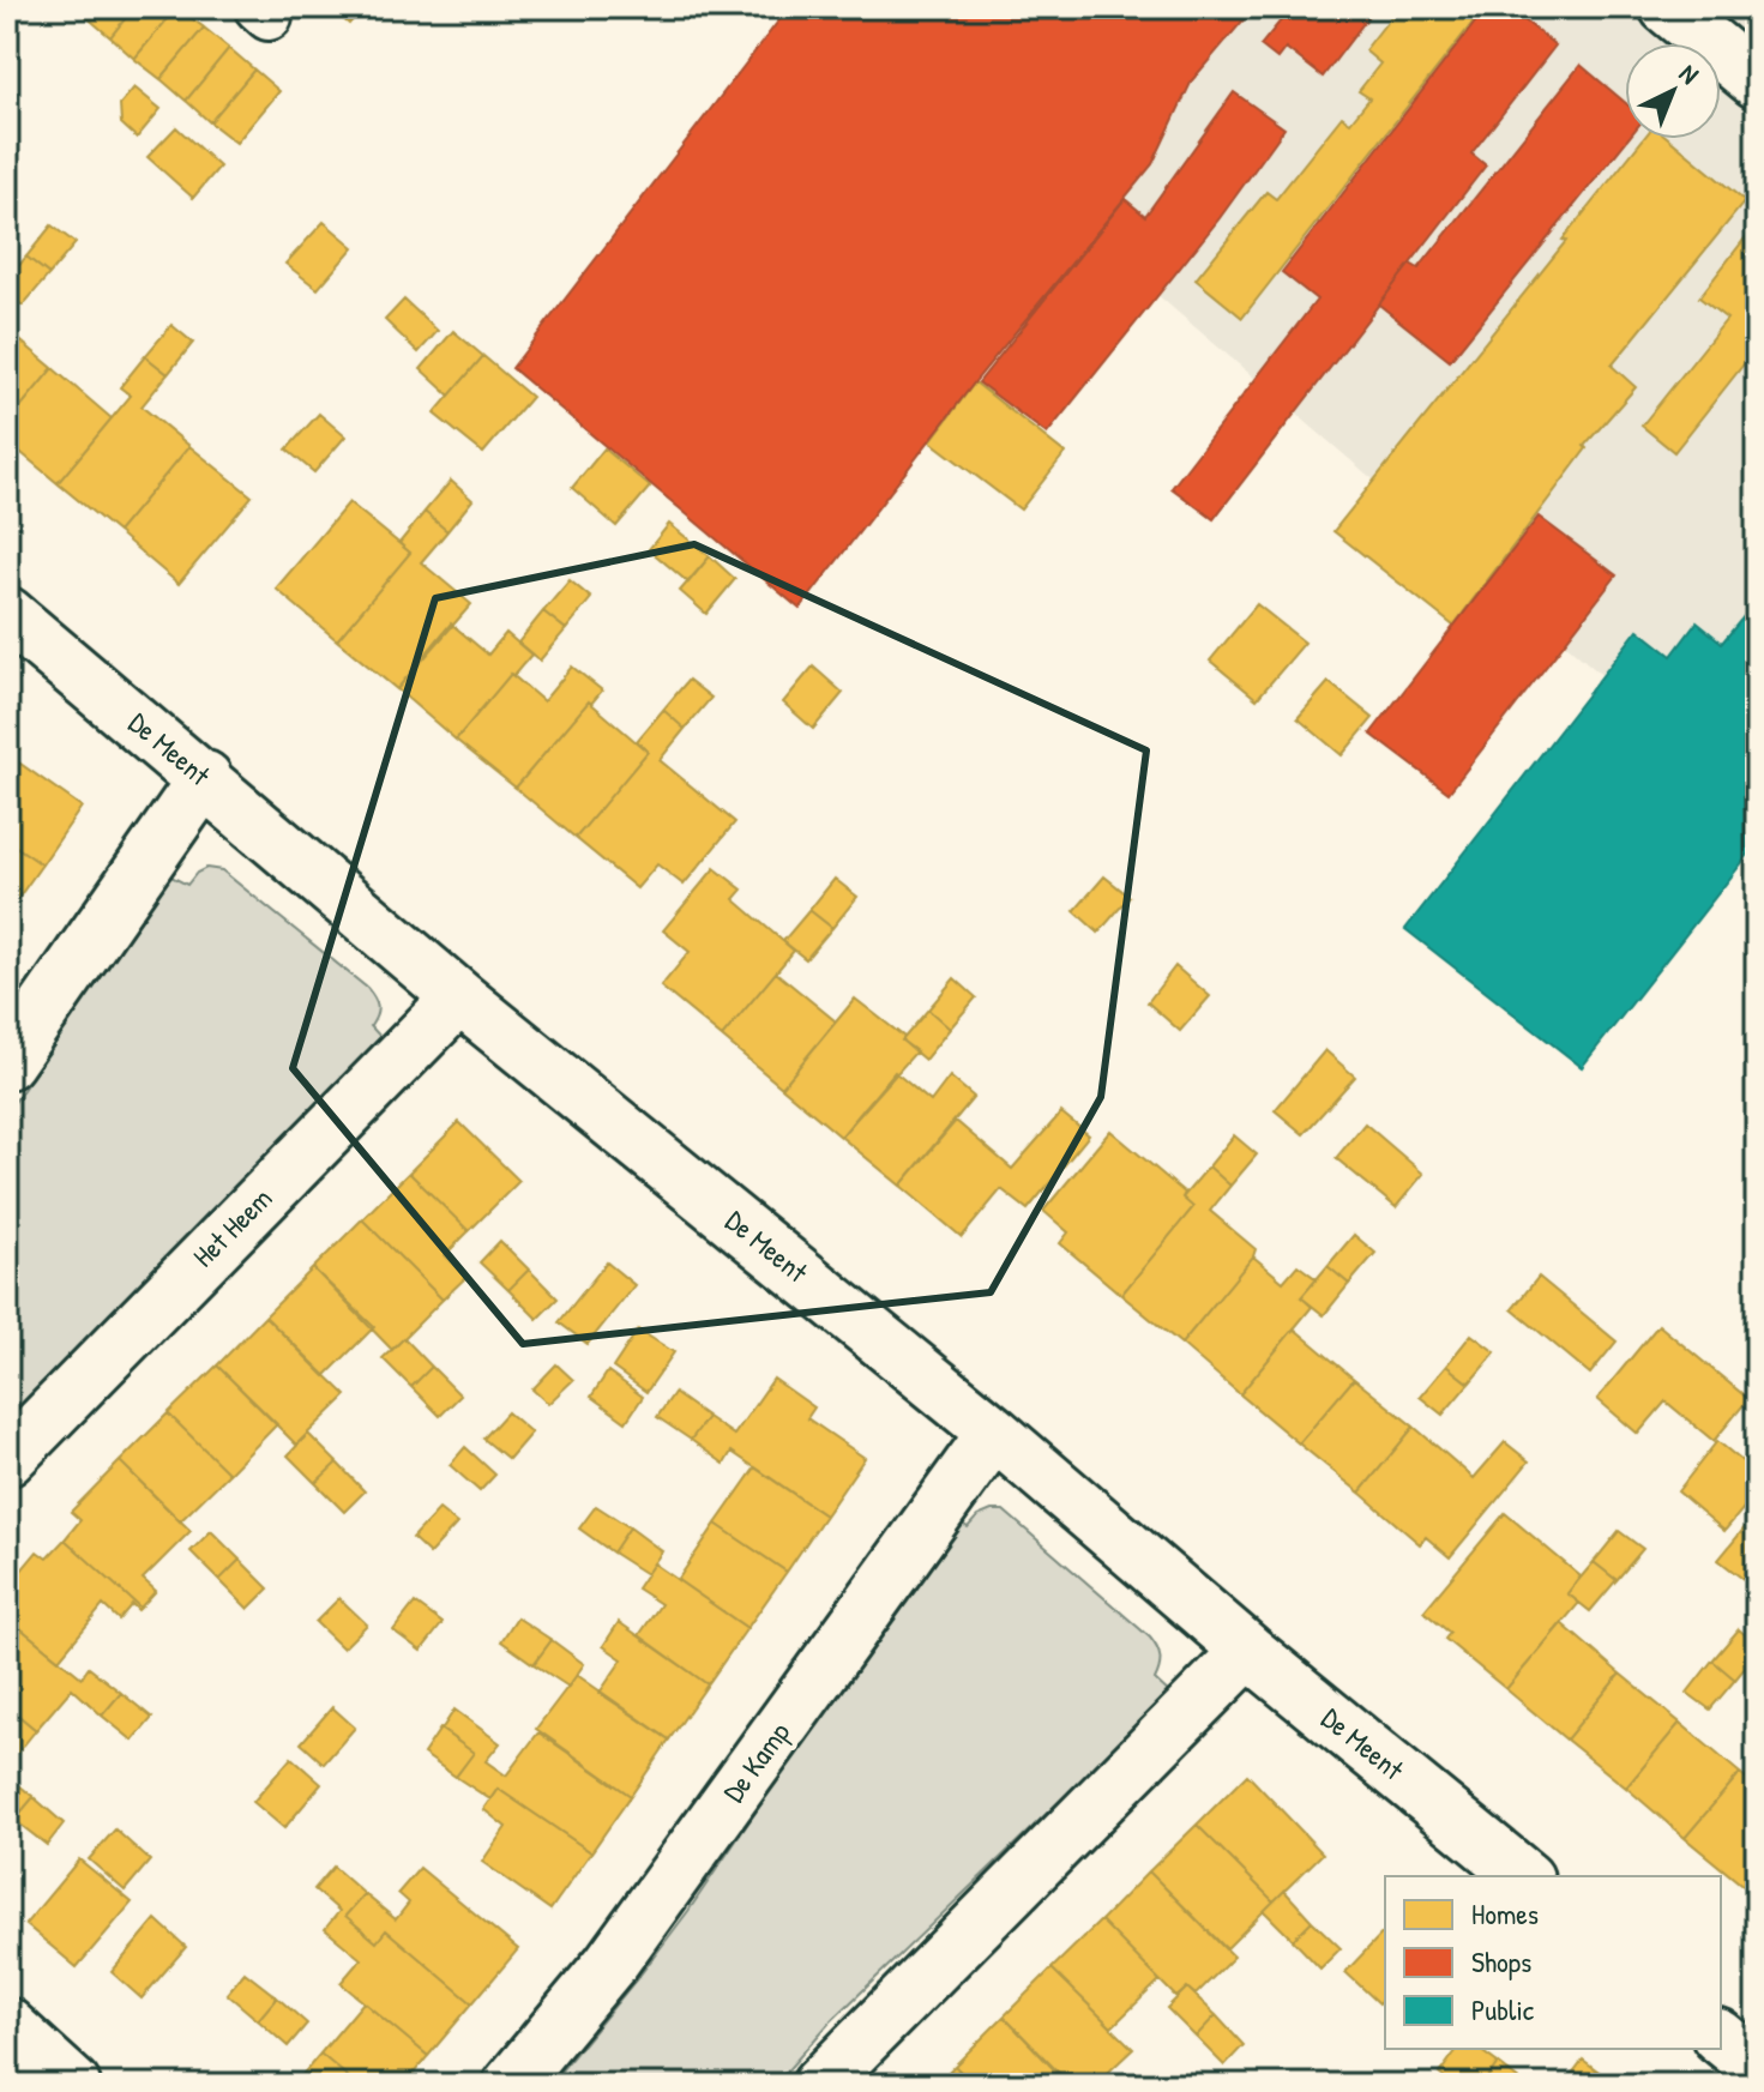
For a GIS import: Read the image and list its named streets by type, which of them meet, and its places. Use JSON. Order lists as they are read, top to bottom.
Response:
{
  "streets": {
    "street": ["De Meent", "Het Heem", "De Kamp"]
  },
  "crossings": [
    ["De Meent", "Het Heem"],
    ["De Meent", "De Kamp"]
  ],
  "legend": ["Homes", "Shops", "Public"],
  "north": "top right"
}
